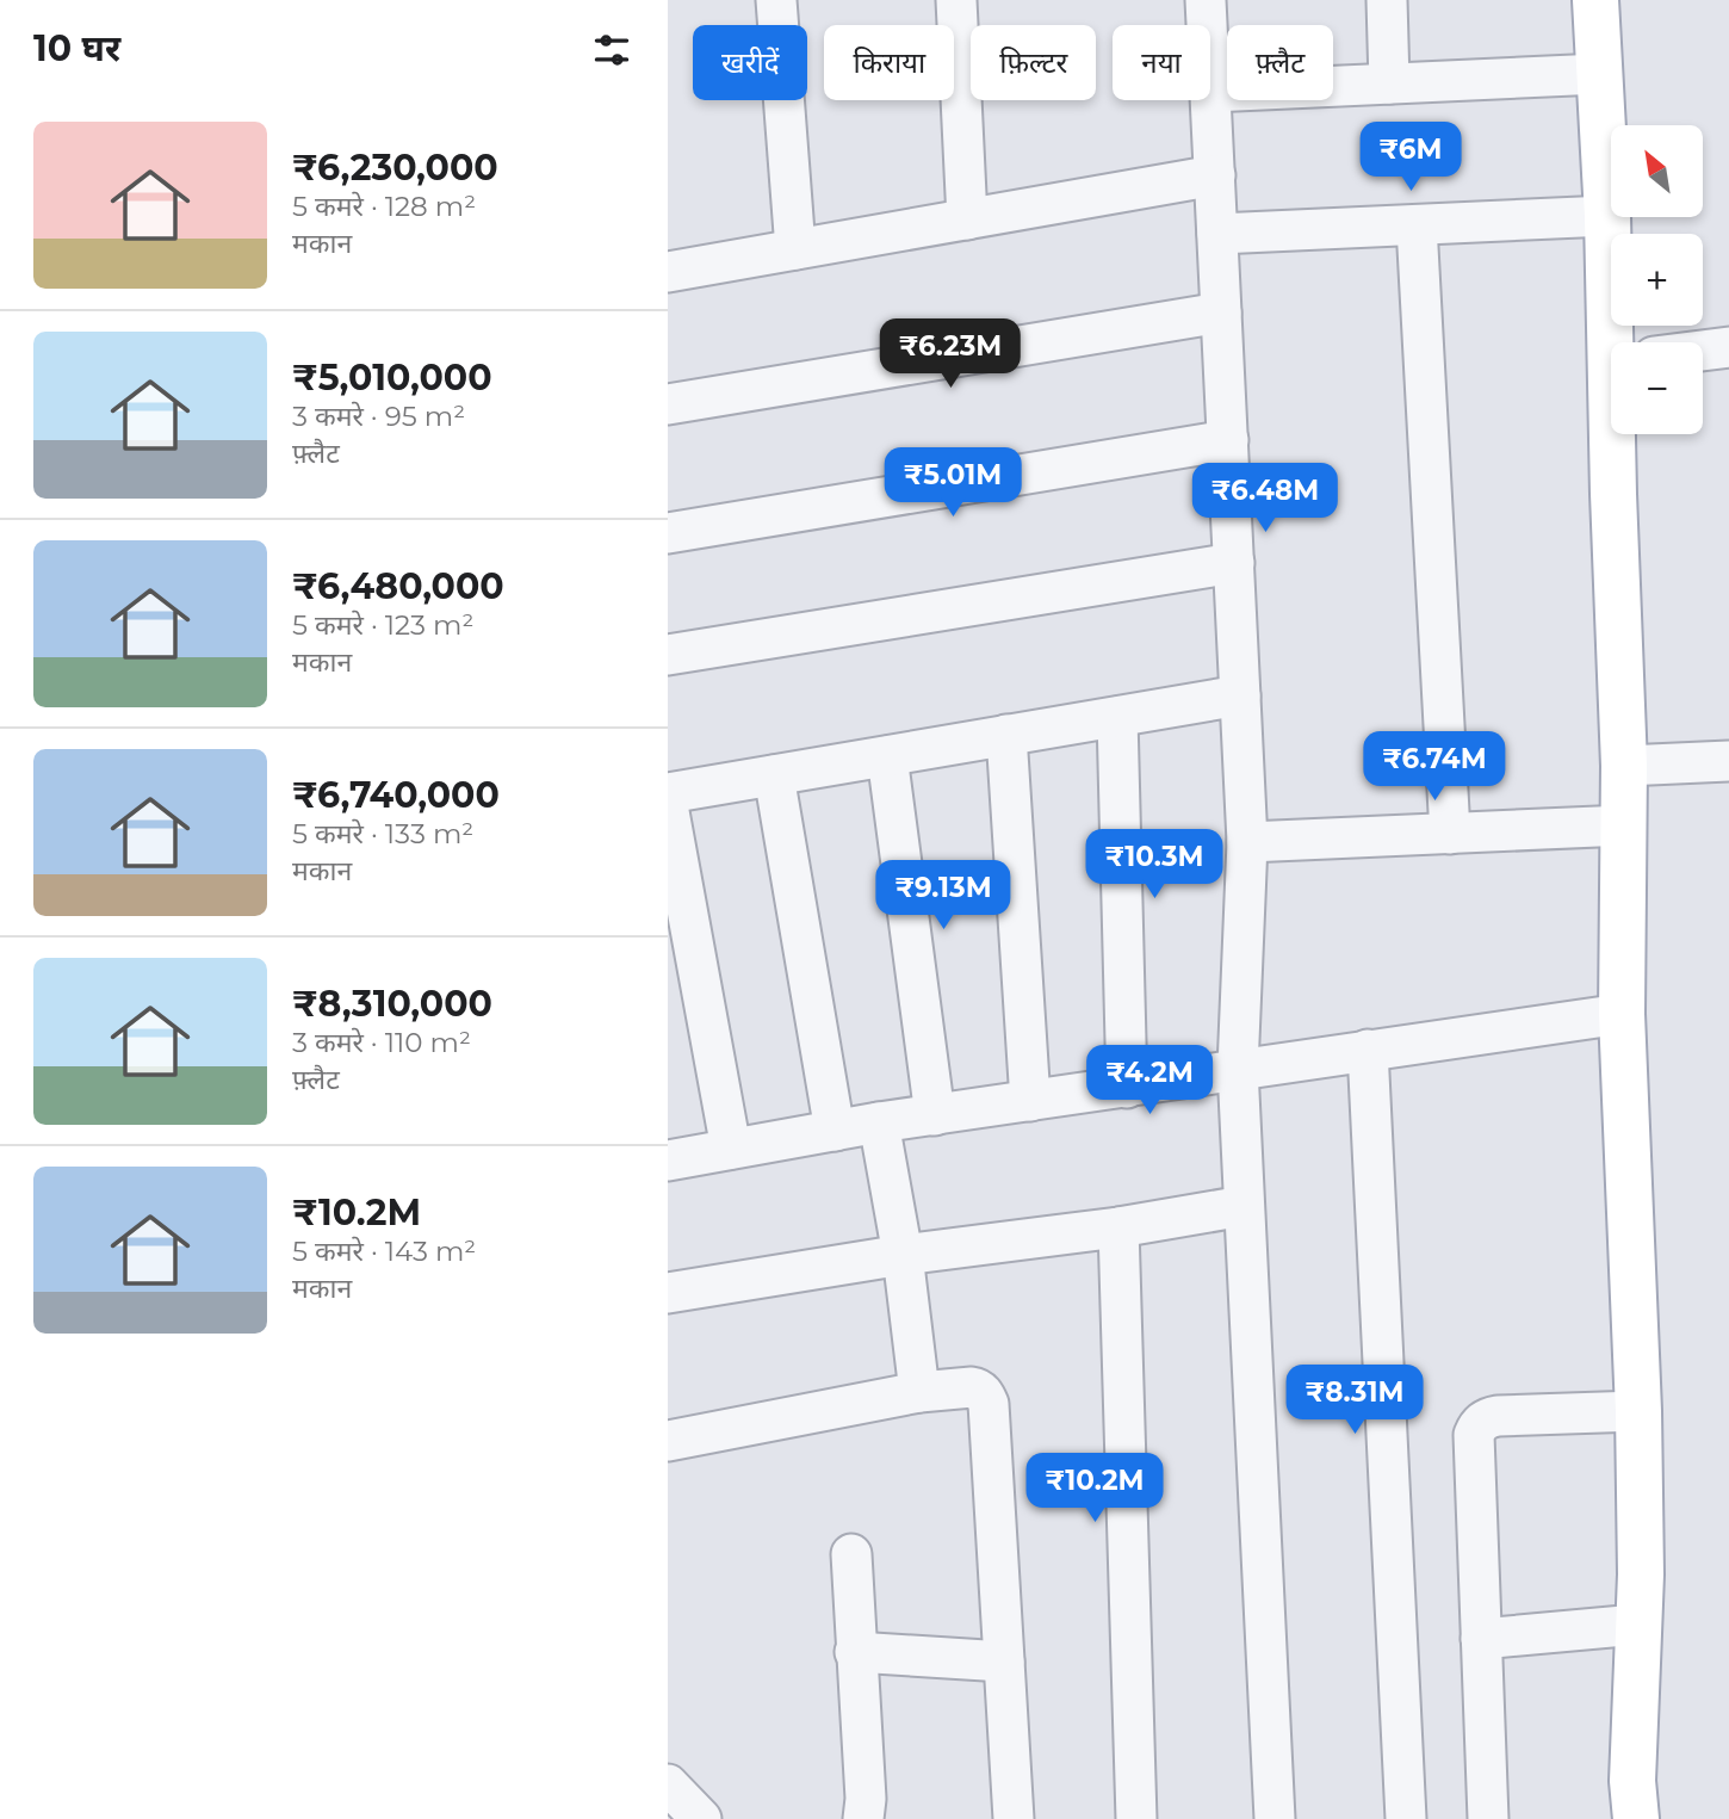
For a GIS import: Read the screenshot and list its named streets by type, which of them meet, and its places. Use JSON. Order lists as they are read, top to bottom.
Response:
{
  "north": "top left",
  "page": {
    "heading": "10 घर",
    "chip": [
      "खरीदें",
      "किराया",
      "फ़िल्टर",
      "नया",
      "फ़्लैट"
    ],
    "list": [
      {
        "name": "₹6,230,000",
        "note": "5 कमरे · 128 m² · मकान"
      },
      {
        "name": "₹5,010,000",
        "note": "3 कमरे · 95 m² · फ़्लैट"
      },
      {
        "name": "₹6,480,000",
        "note": "5 कमरे · 123 m² · मकान"
      },
      {
        "name": "₹6,740,000",
        "note": "5 कमरे · 133 m² · मकान"
      },
      {
        "name": "₹8,310,000",
        "note": "3 कमरे · 110 m² · फ़्लैट"
      },
      {
        "name": "₹10.2M",
        "note": "5 कमरे · 143 m² · मकान"
      }
    ],
    "price": [
      "₹6M",
      "₹6.23M",
      "₹5.01M",
      "₹6.48M",
      "₹6.74M",
      "₹10.3M",
      "₹9.13M",
      "₹4.2M",
      "₹8.31M",
      "₹10.2M"
    ],
    "map_buttons": ["+", "−"]
  }
}
